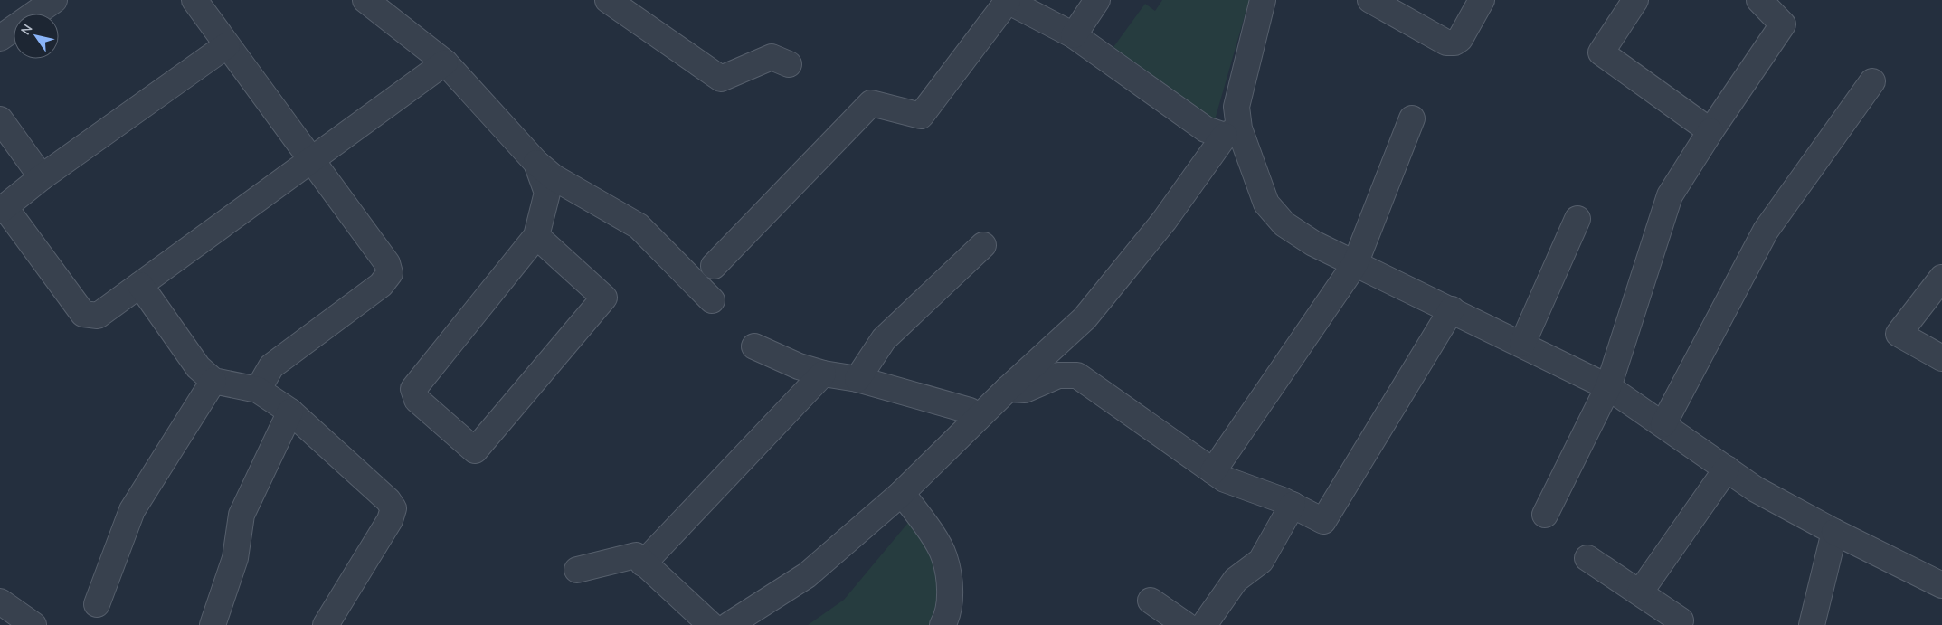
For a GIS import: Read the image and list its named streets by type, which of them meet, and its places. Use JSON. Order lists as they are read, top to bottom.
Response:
{
  "north": "top left"
}
